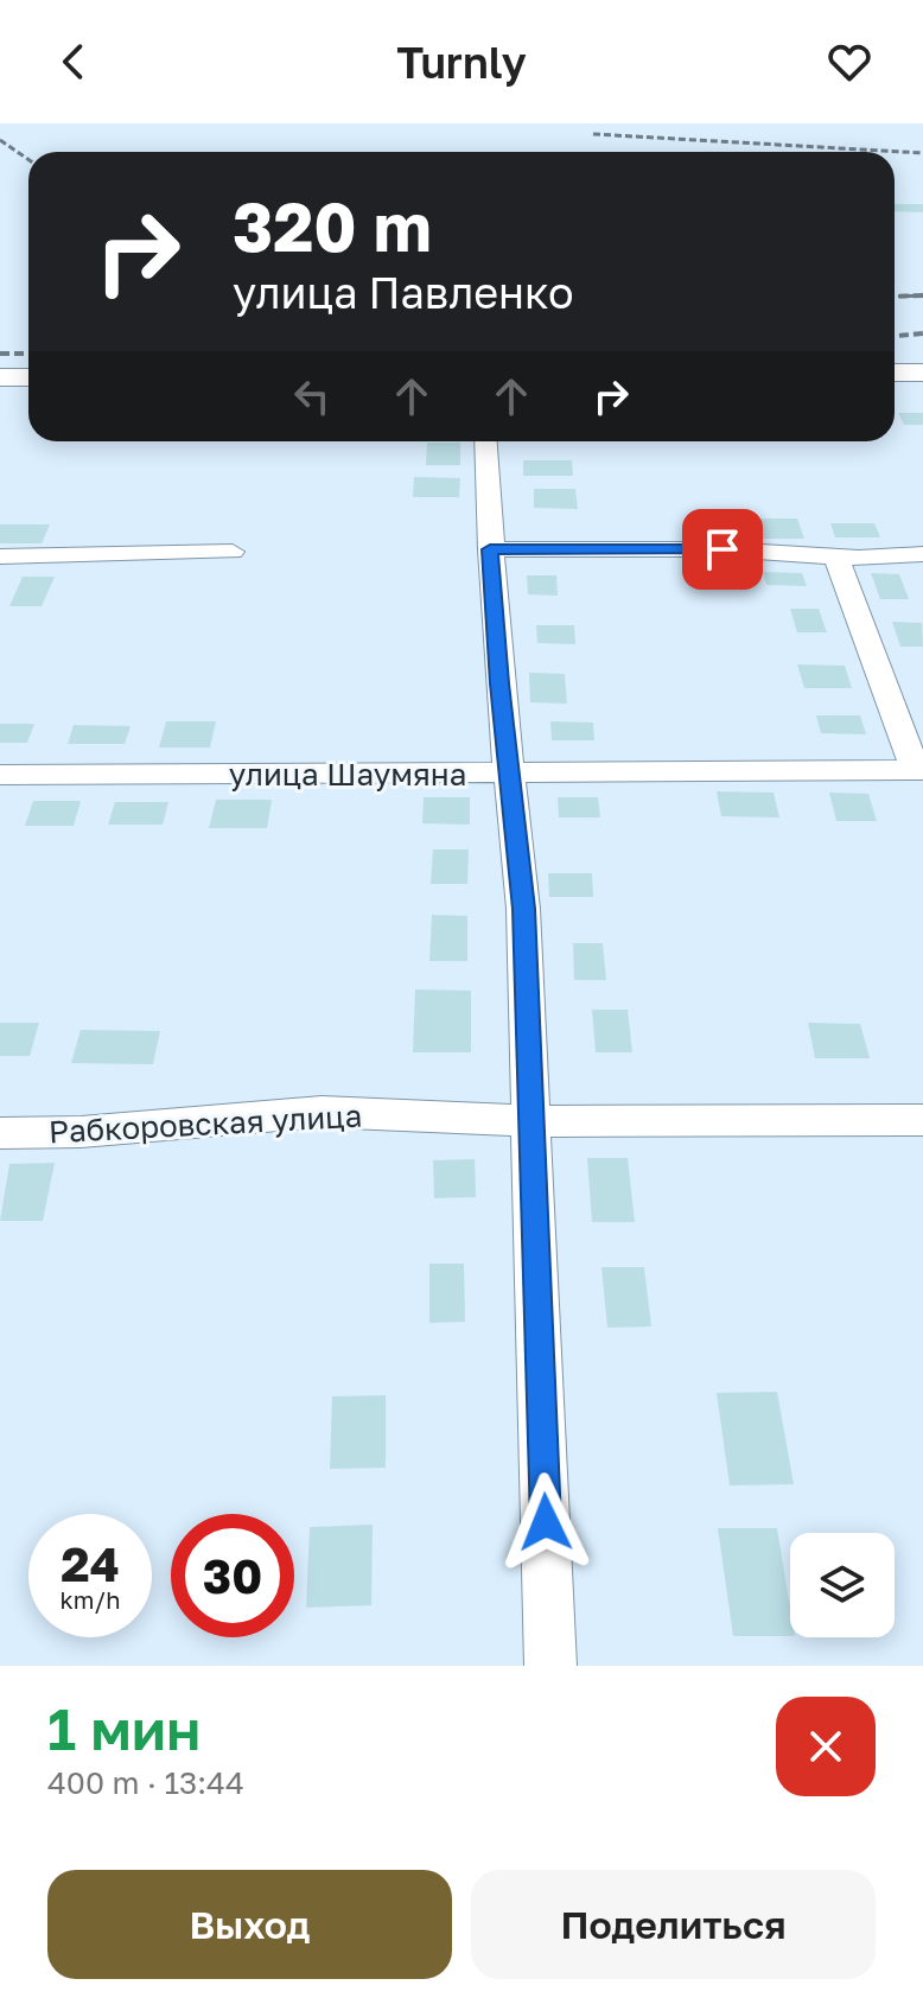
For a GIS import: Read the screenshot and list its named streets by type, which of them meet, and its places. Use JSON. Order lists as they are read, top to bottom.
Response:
{
  "streets": {
    "street": ["улица Шаумяна", "Рабкоровская улица"]
  },
  "page": {
    "header": "Turnly",
    "turn": ["320 m", "улица Павленко"],
    "speed": "24 km/h",
    "limit": "30",
    "heading": ["1 мин", "400 m · 13:44"],
    "buttons": ["Выход", "Поделиться"]
  }
}
